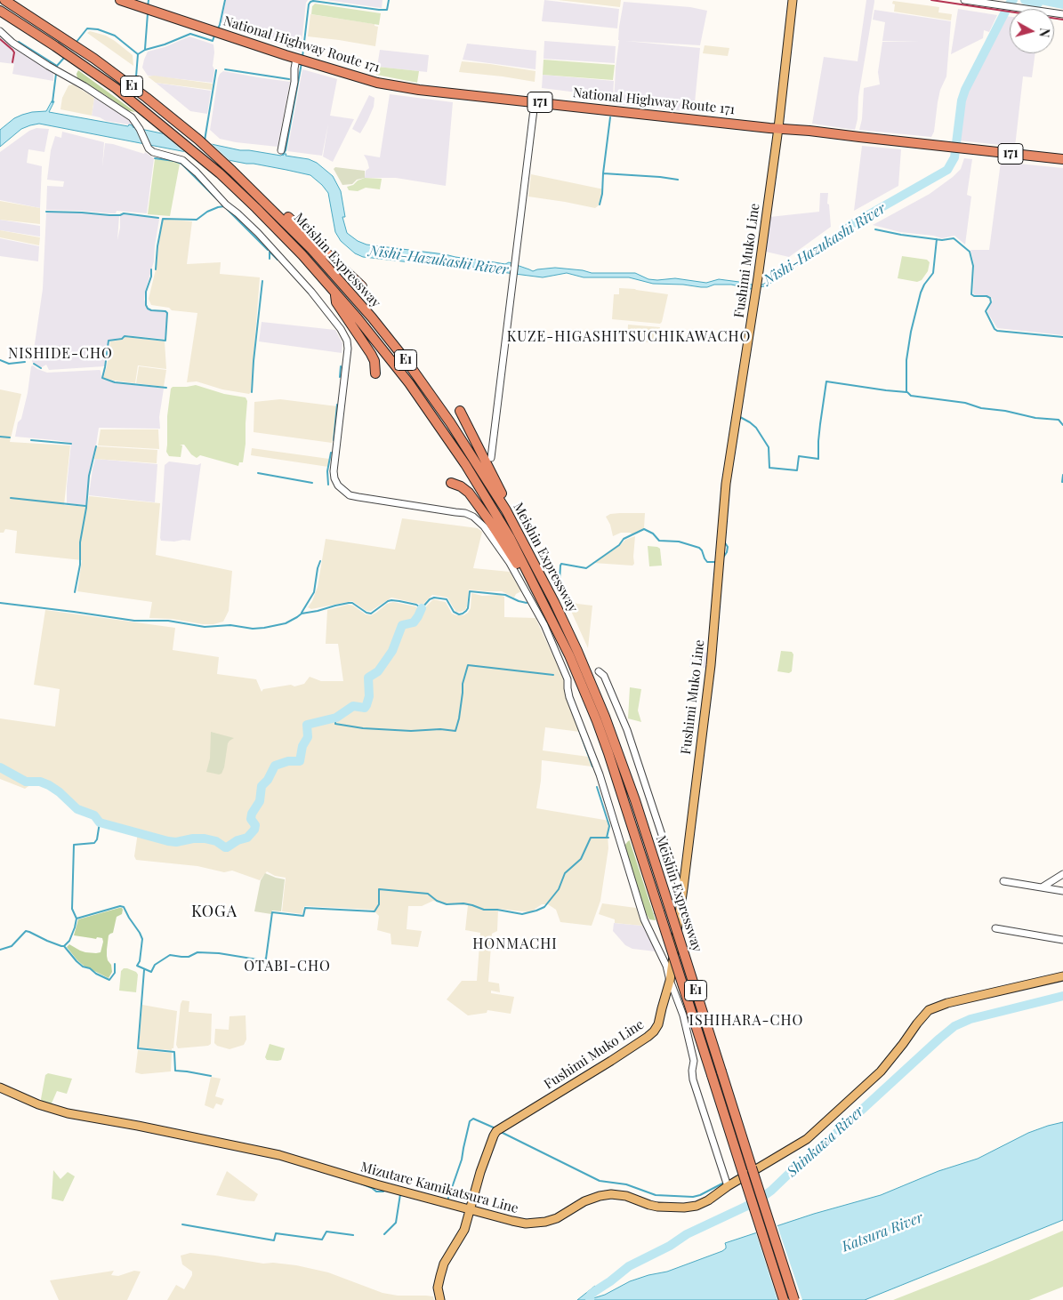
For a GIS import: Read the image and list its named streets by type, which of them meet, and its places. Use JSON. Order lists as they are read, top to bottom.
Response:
{
  "streets": {
    "highway": [
      "National Highway Route 171",
      "E1",
      "171",
      "Meishin Expressway"
    ],
    "main road": ["Fushimi Muko Line", "Mizutare Kamikatsura Line"]
  },
  "crossings": [
    ["National Highway Route 171", "Fushimi Muko Line"],
    ["E1", "Meishin Expressway"],
    ["Fushimi Muko Line", "Mizutare Kamikatsura Line"]
  ],
  "districts": [
    "KUZE-HIGASHITSUCHIKAWACHO",
    "NISHIDE-CHO",
    "KOGA",
    "HONMACHI",
    "OTABI-CHO",
    "ISHIHARA-CHO"
  ],
  "water": ["Nishi-Hazukashi River", "Shinkawa River", "Katsura River"],
  "north": "right"
}
